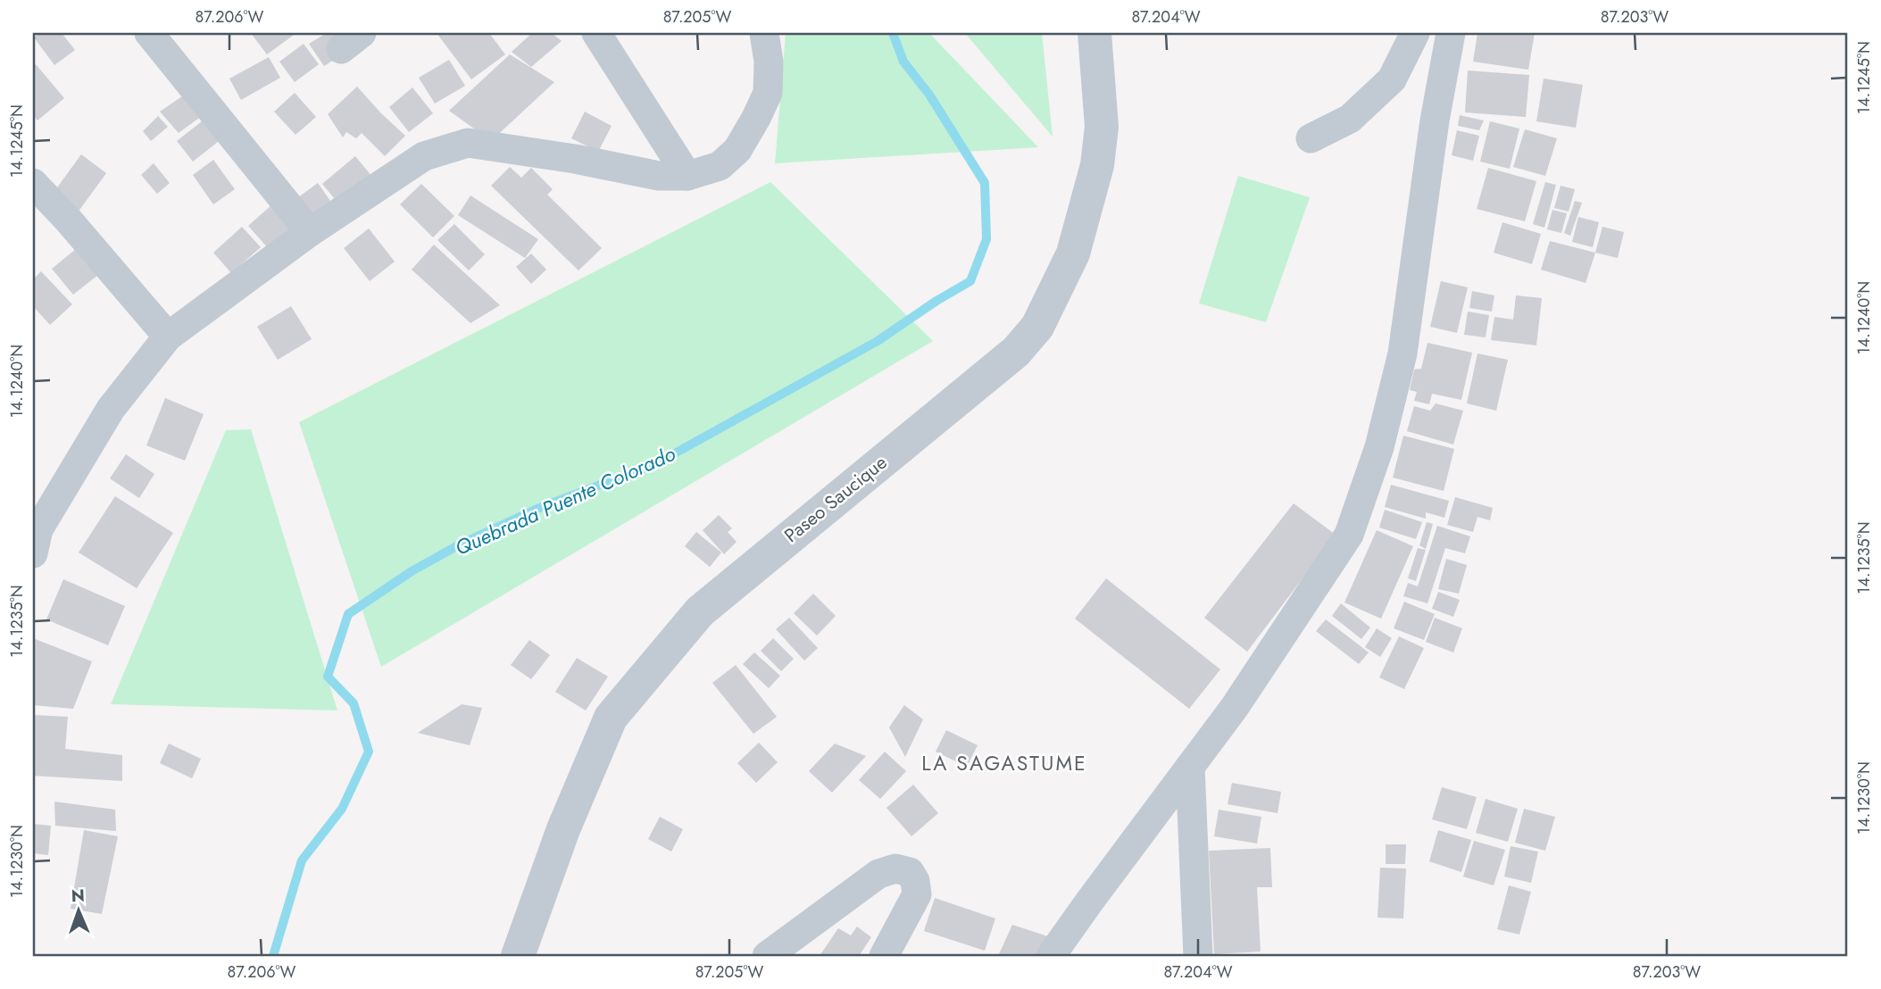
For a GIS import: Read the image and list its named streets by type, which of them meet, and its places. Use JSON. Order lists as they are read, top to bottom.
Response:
{
  "streets": {
    "street": ["Paseo Saucique"]
  },
  "districts": ["LA SAGASTUME"],
  "water": ["Quebrada Puente Colorado"],
  "north": "top",
  "coordinates": [
    "87.206°W",
    "87.205°W",
    "87.204°W",
    "87.203°W",
    "14.1245°N",
    "14.1240°N",
    "14.1235°N",
    "14.1230°N"
  ]
}
